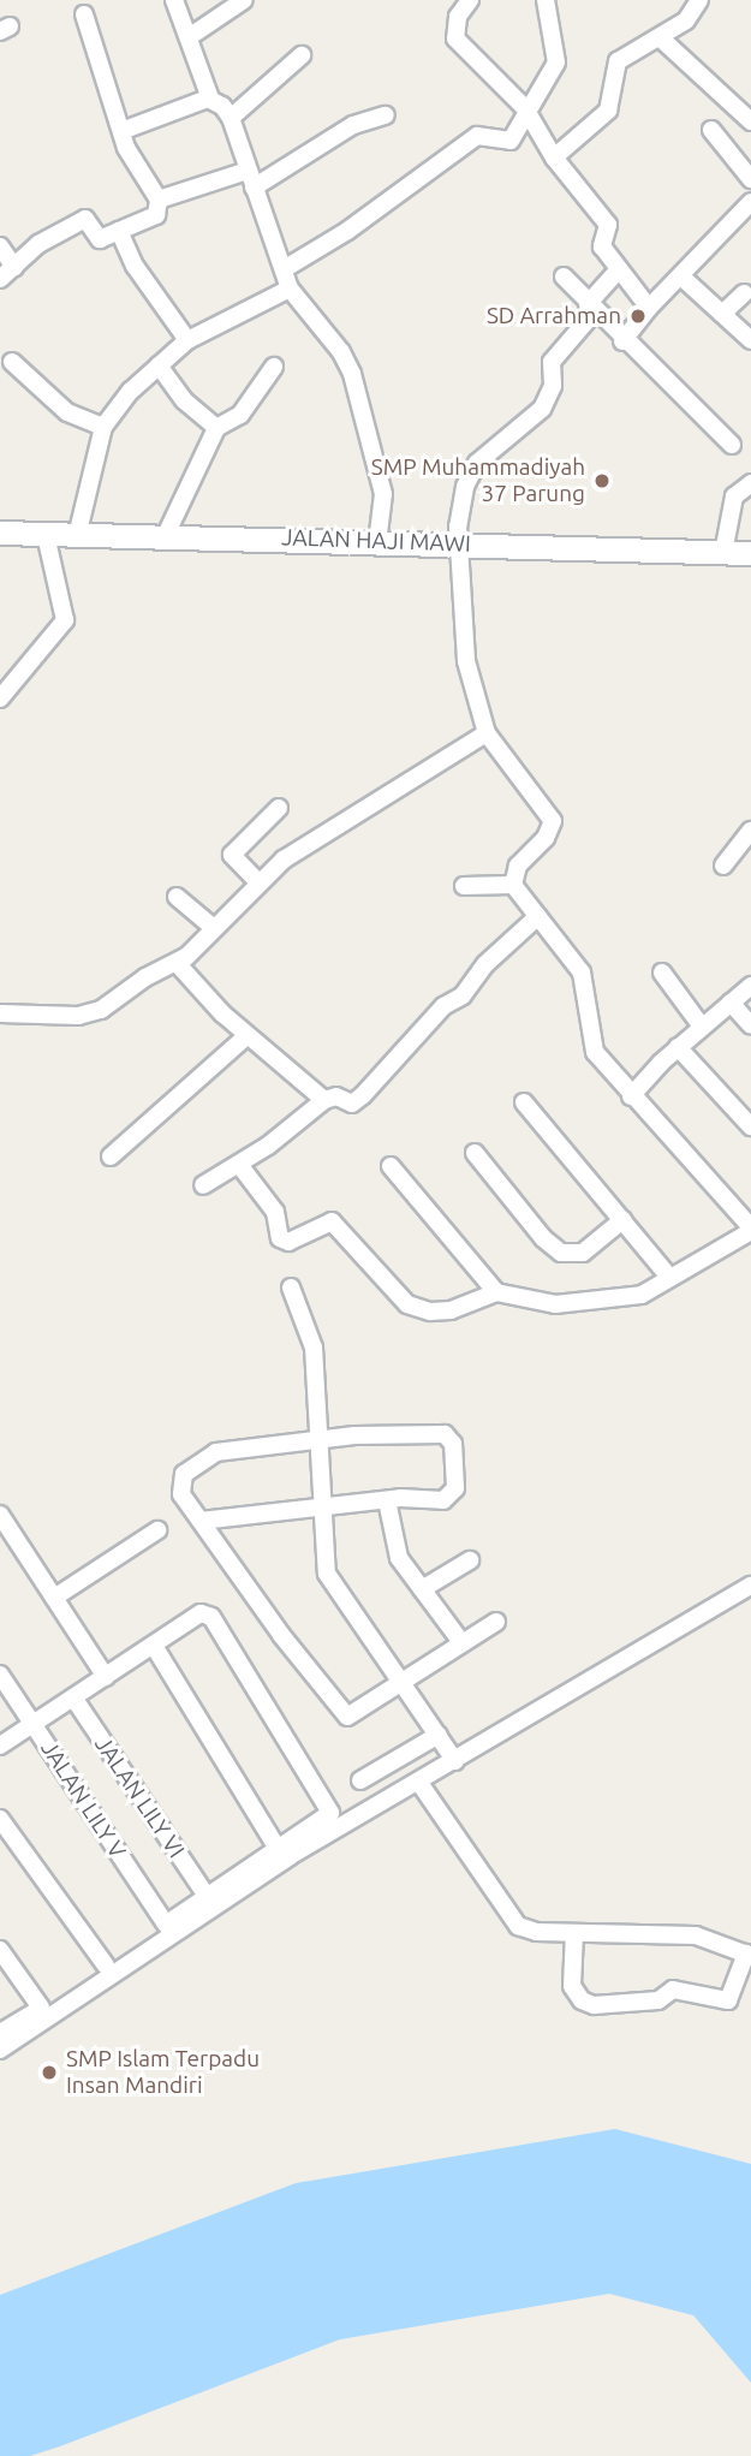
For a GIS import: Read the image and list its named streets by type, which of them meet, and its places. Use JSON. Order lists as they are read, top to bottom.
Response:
{
  "streets": {
    "street": ["JALAN HAJI MAWI", "JALAN LILY VI", "JALAN LILY V"]
  },
  "places": ["SD Arrahman", "SMP Muhammadiyah 37 Parung", "SMP Islam Terpadu Insan Mandiri"]
}
